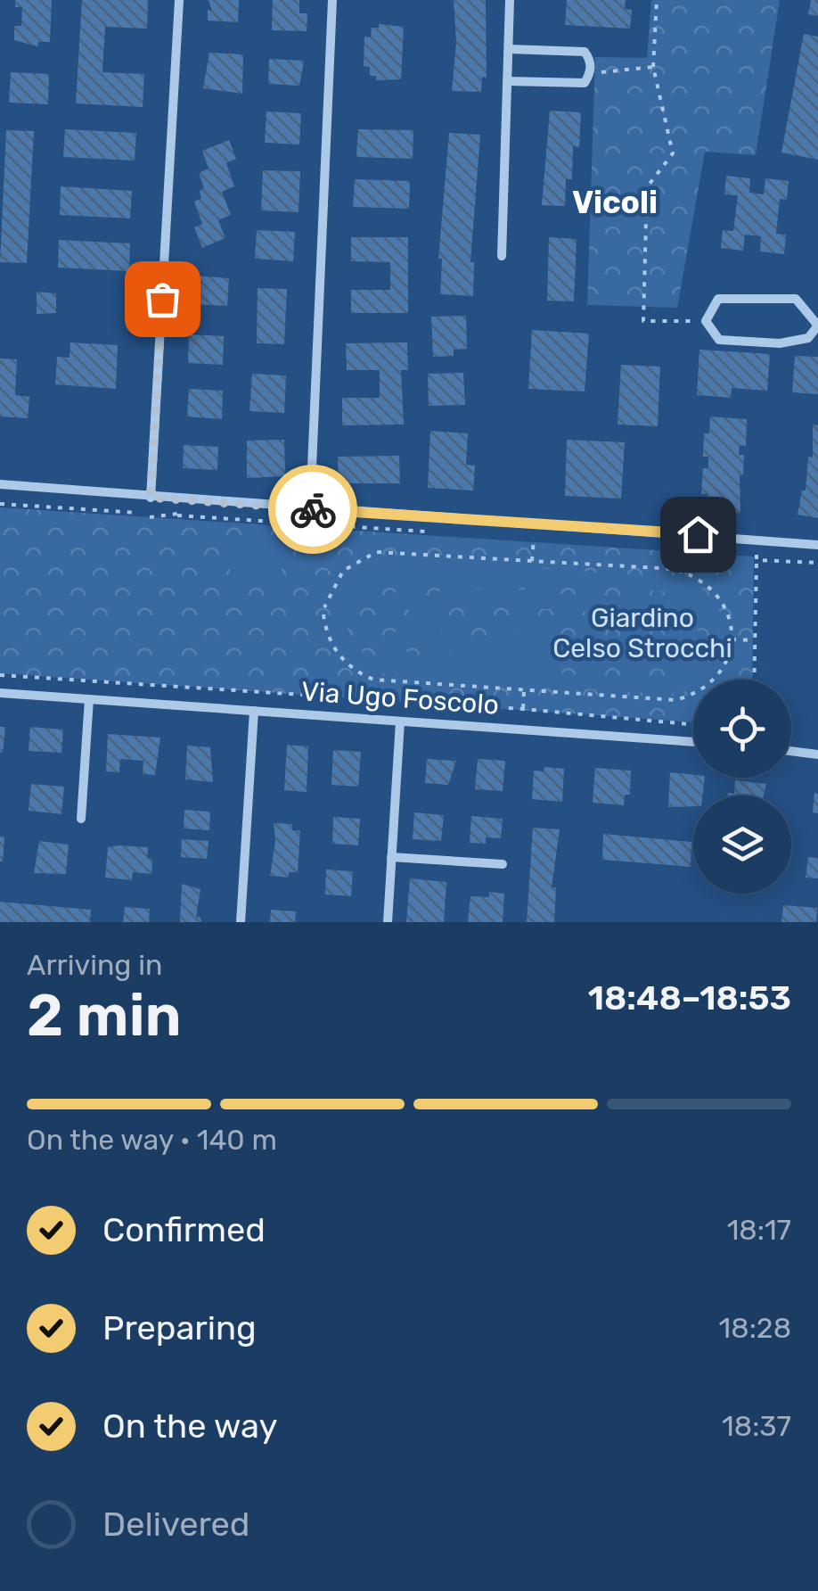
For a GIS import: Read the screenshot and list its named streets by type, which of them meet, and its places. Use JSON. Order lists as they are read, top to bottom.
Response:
{
  "streets": {
    "street": ["Via Ugo Foscolo"]
  },
  "districts": ["Vicoli"],
  "parks": ["Giardino Celso Strocchi"],
  "page": {
    "heading": ["2 min", "Arriving in", "18:48–18:53"],
    "bar": "On the way · 140 m",
    "list": [
      ["Confirmed", "18:17"],
      ["Preparing", "18:28"],
      ["On the way", "18:37"],
      "Delivered"
    ]
  }
}
